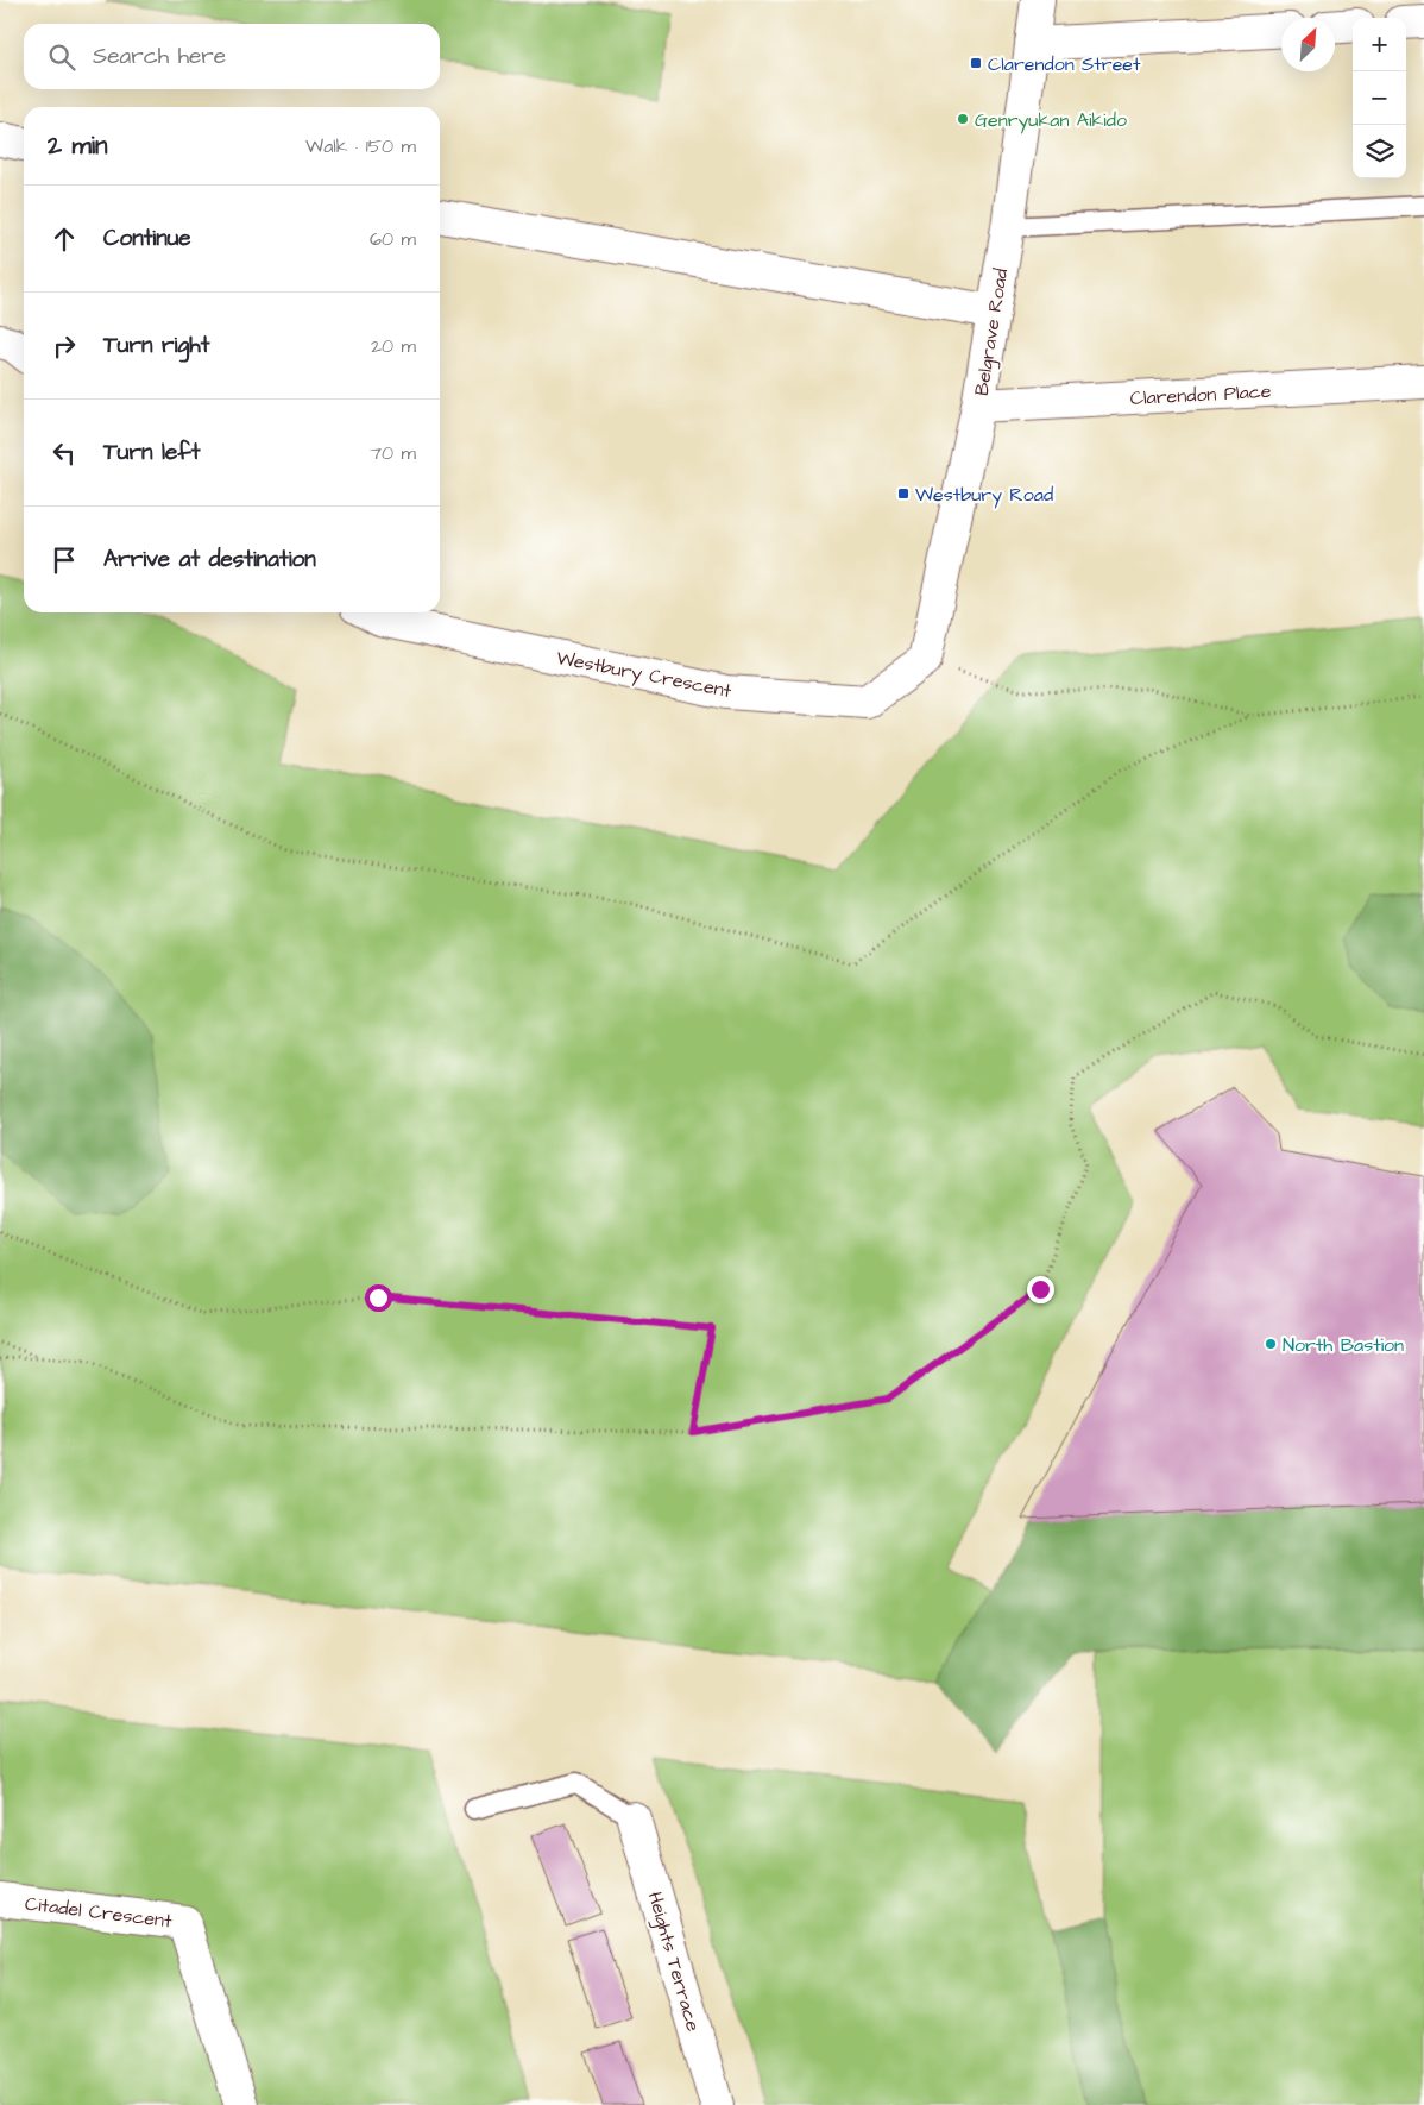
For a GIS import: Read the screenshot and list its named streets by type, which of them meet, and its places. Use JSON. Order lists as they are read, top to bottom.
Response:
{
  "streets": {
    "street": [
      "Belgrave Road",
      "Clarendon Place",
      "Westbury Crescent",
      "Citadel Crescent",
      "Heights Terrace"
    ]
  },
  "crossings": [
    ["Belgrave Road", "Clarendon Place"],
    ["Belgrave Road", "Westbury Crescent"]
  ],
  "places": {
    "transit": ["Clarendon Street", "Westbury Road"],
    "other": ["Genryukan Aikido", "North Bastion"]
  },
  "north": "top right",
  "page": {
    "map_buttons": ["+", "−"],
    "search": "Search here",
    "heading": ["2 min", "Walk · 150 m"],
    "list": [
      ["Continue", "60 m"],
      ["Turn right", "20 m"],
      ["Turn left", "70 m"],
      "Arrive at destination"
    ]
  }
}
